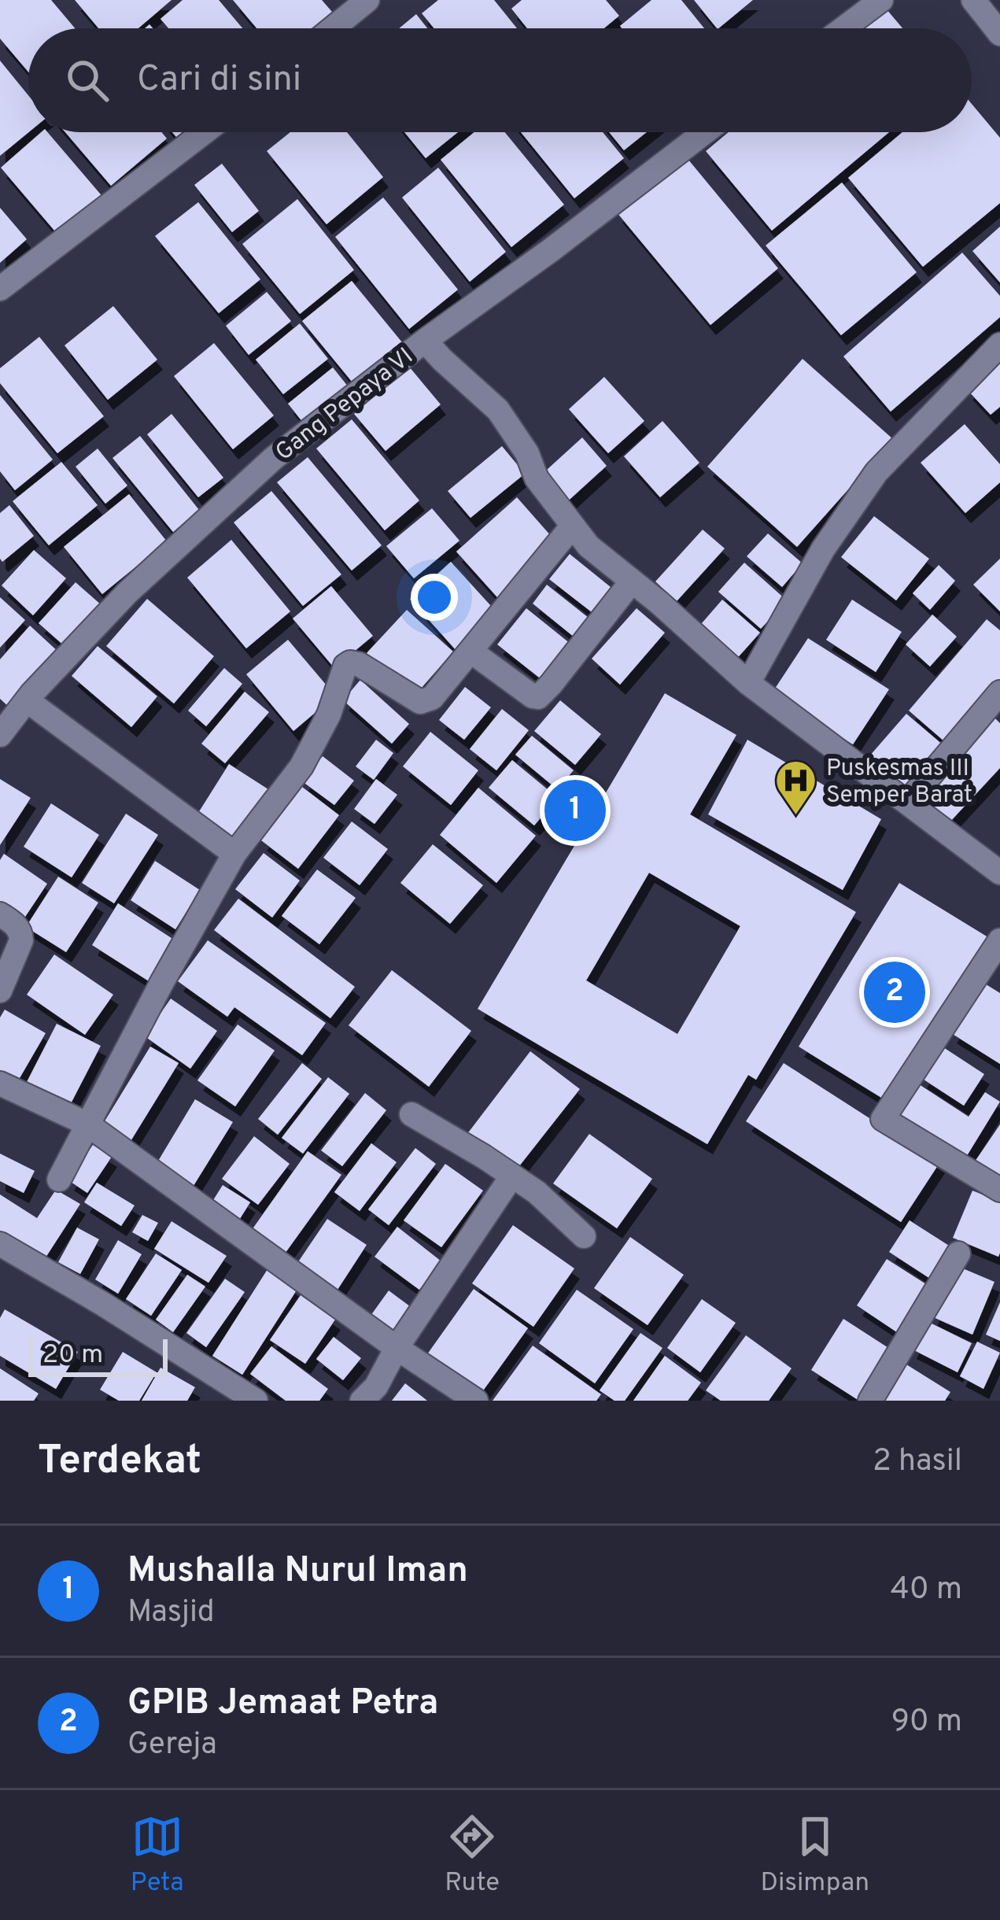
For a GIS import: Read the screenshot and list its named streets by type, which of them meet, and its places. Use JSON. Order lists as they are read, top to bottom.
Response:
{
  "streets": {
    "street": ["Gang Pepaya VI"]
  },
  "places": {
    "hospital": ["Puskesmas III Semper Barat"]
  },
  "scale_bar": "20 m",
  "page": {
    "search": "Cari di sini",
    "pins": ["1", "2"],
    "scale": "20 m",
    "heading": ["Terdekat", "2 hasil"],
    "list": [
      {
        "mark": "1",
        "name": "Mushalla Nurul Iman",
        "note": "Masjid",
        "value": "40 m"
      },
      {
        "mark": "2",
        "name": "GPIB Jemaat Petra",
        "note": "Gereja",
        "value": "90 m"
      }
    ],
    "nav": ["Peta", "Rute", "Disimpan"]
  }
}
